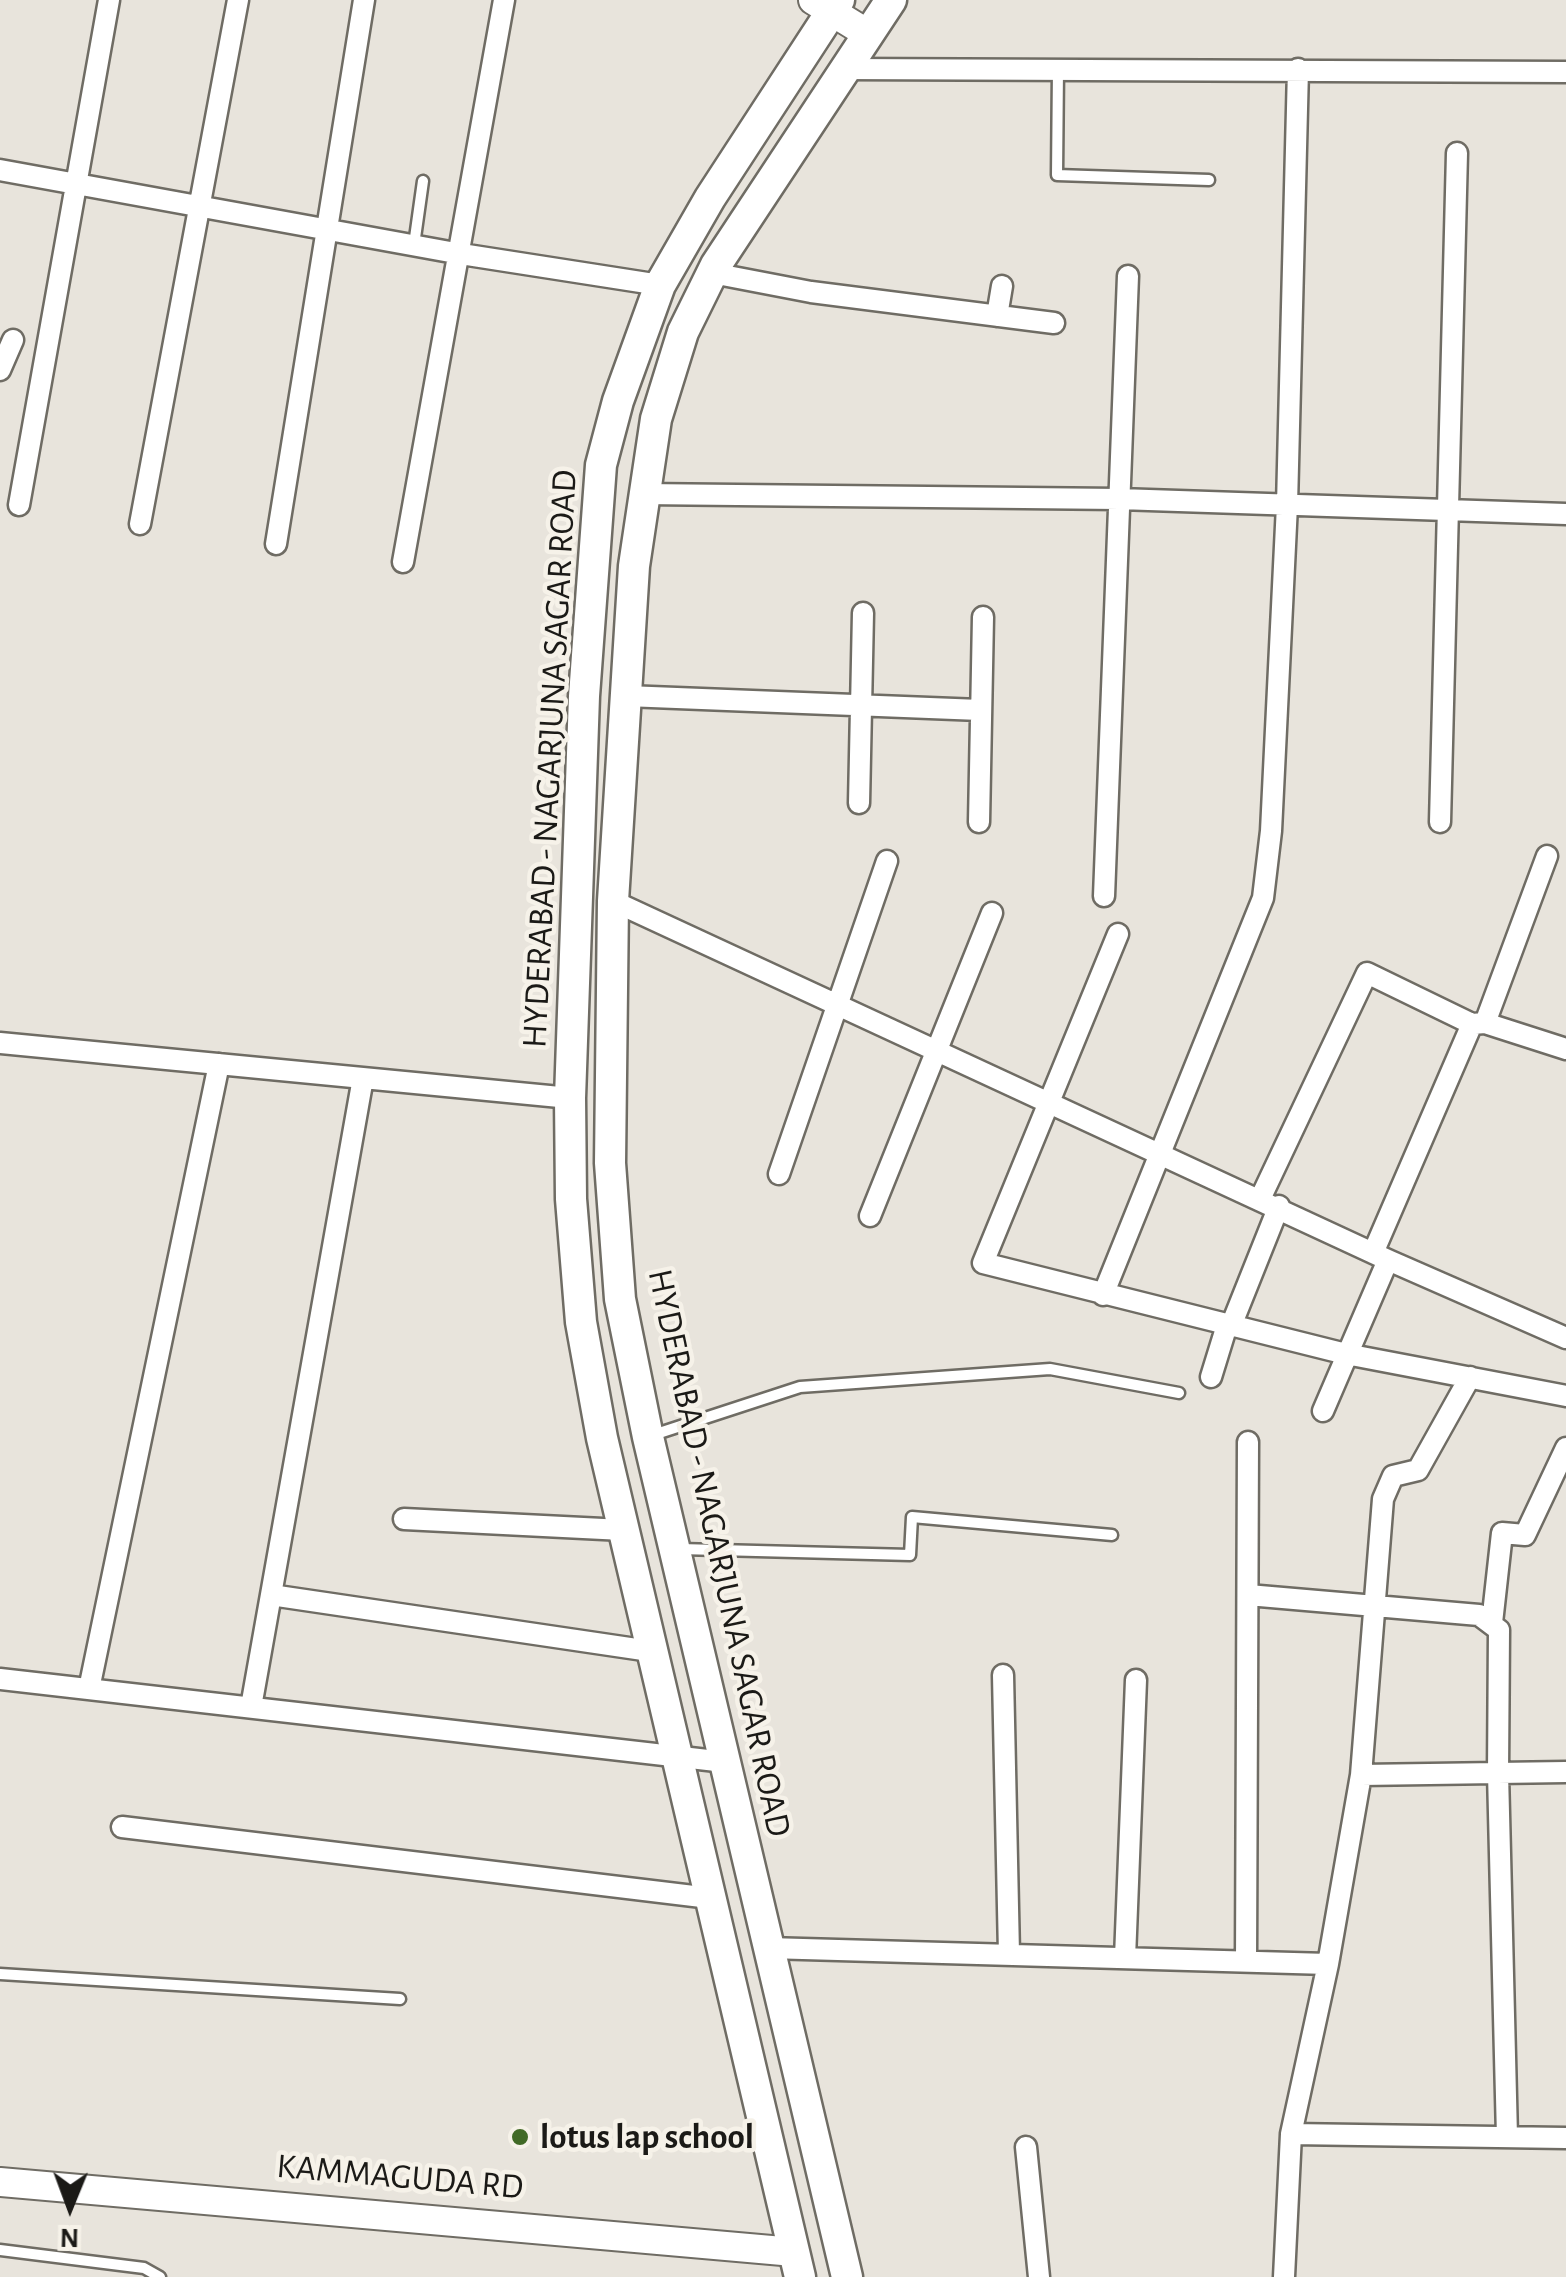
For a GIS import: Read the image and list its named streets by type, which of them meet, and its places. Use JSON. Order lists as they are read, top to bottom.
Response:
{
  "streets": {
    "main road": ["HYDERABAD - NAGARJUNA SAGAR ROAD"],
    "street": ["KAMMAGUDA RD"]
  },
  "crossings": [
    ["HYDERABAD - NAGARJUNA SAGAR ROAD", "KAMMAGUDA RD"]
  ],
  "places": ["lotus lap school"],
  "north": "bottom"
}
